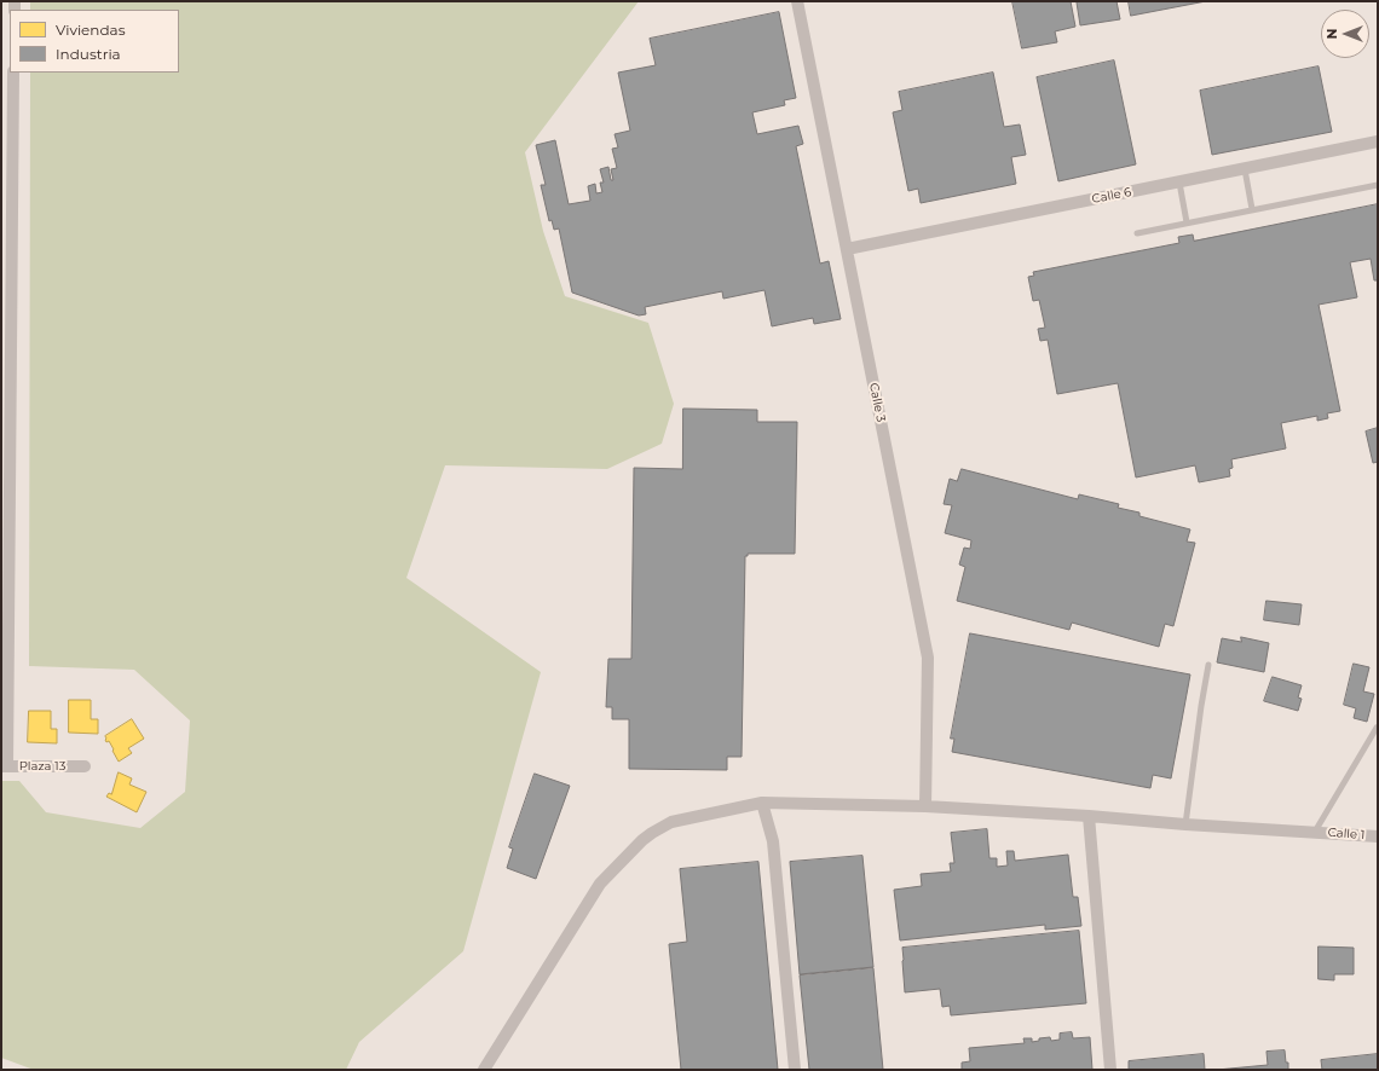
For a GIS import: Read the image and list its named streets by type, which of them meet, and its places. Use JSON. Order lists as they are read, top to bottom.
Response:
{
  "streets": {
    "street": [
      "Calle 6",
      "Calle 3",
      "Plaza 13",
      "Calle 1"
    ]
  },
  "crossings": [
    ["Calle 6", "Calle 3"],
    ["Calle 3", "Calle 1"]
  ],
  "legend": ["Viviendas", "Industria"],
  "north": "left"
}
